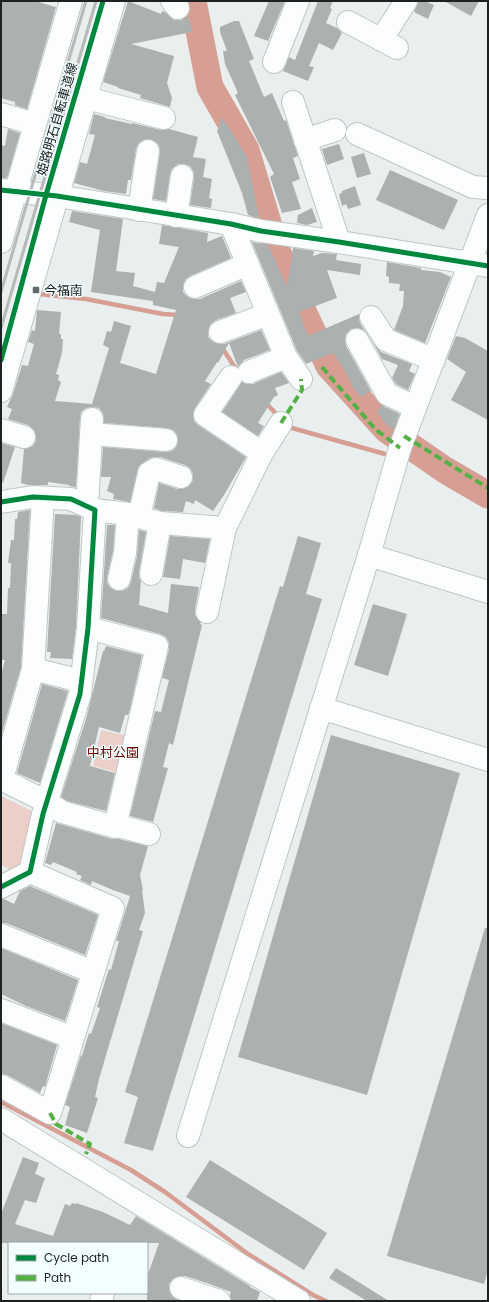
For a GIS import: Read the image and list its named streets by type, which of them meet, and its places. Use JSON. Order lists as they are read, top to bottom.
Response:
{
  "streets": {
    "cycle path": ["姫路明石自転車道線"]
  },
  "parks": ["中村公園"],
  "places": {
    "transit": ["今福南"]
  },
  "legend": ["Cycle path", "Path"]
}
